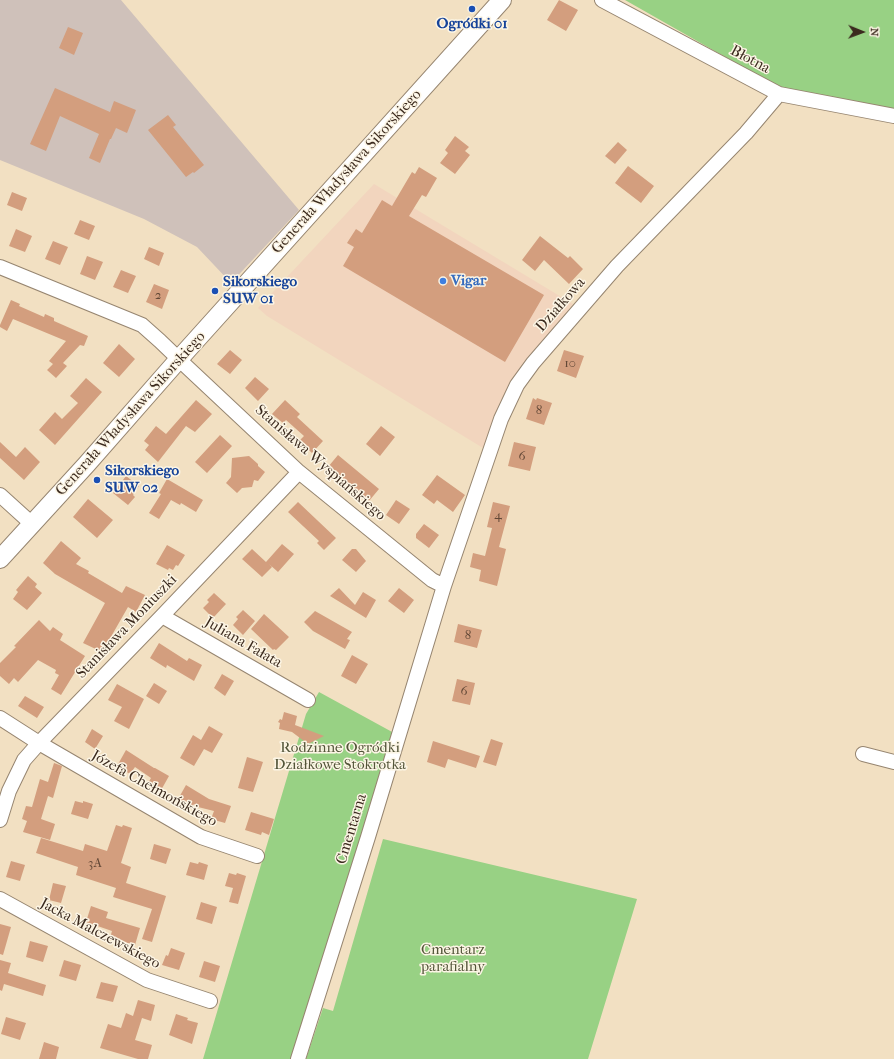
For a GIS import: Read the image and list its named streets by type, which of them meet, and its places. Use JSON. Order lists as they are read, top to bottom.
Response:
{
  "streets": {
    "street": [
      "Błotna",
      "Generała Władysława Sikorskiego",
      "Działkowa",
      "Stanisława Wyspiańskiego",
      "Stanisława Moniuszki",
      "Juliana Fałata",
      "Józefa Chełmońskiego",
      "Cmentarna",
      "Jacka Malczewskiego"
    ]
  },
  "crossings": [
    ["Błotna", "Działkowa"],
    ["Generała Władysława Sikorskiego", "Stanisława Wyspiańskiego"],
    ["Działkowa", "Stanisława Wyspiańskiego"],
    ["Działkowa", "Cmentarna"],
    ["Stanisława Wyspiańskiego", "Stanisława Moniuszki"],
    ["Stanisława Wyspiańskiego", "Cmentarna"],
    ["Stanisława Moniuszki", "Juliana Fałata"],
    ["Stanisława Moniuszki", "Józefa Chełmońskiego"]
  ],
  "parks": ["Rodzinne Ogródki Działkowe Stokrotka", "Cmentarz parafialny"],
  "places": [
    "Ogródki 01",
    "Vigar",
    "Sikorskiego SUW 01",
    "Sikorskiego SUW 02"
  ],
  "house_numbers": [
    "2",
    "10",
    "8",
    "6",
    "4",
    "8",
    "6",
    "3A"
  ],
  "north": "right"
}
